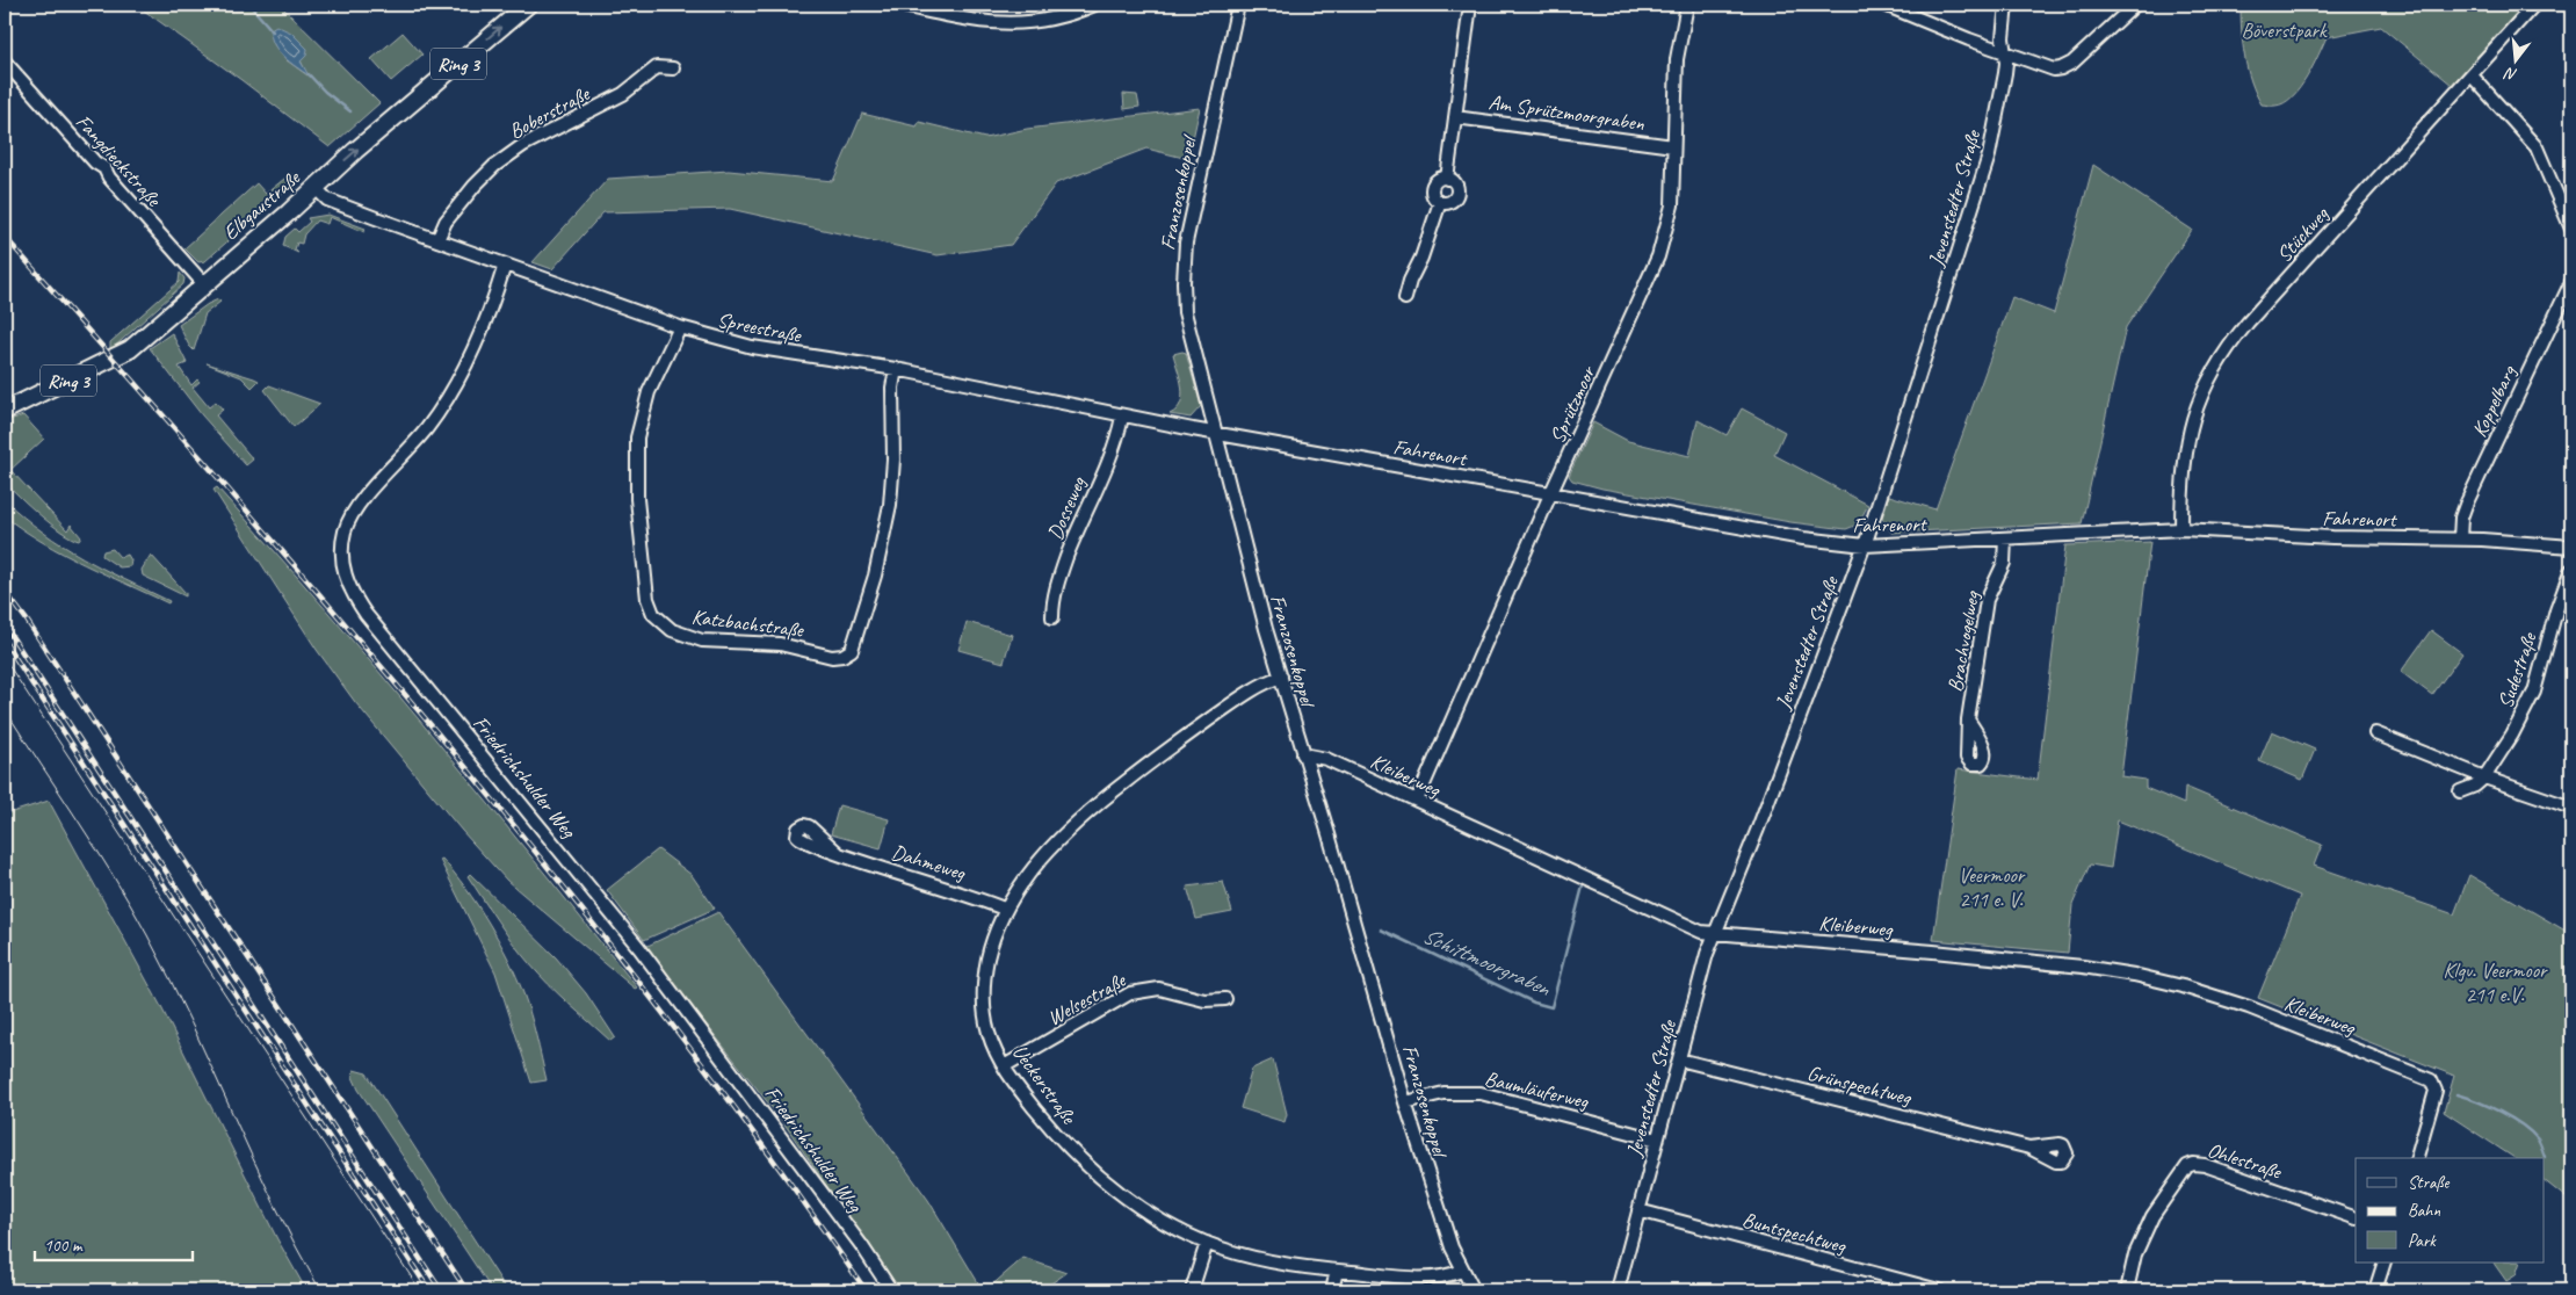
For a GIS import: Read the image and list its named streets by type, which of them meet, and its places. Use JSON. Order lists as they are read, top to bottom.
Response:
{
  "streets": {
    "main road": ["Ring 3", "Elbgaustraße"],
    "street": [
      "Boberstraße",
      "Am Sprützmoorgraben",
      "Fangdieckstraße",
      "Franzosenkoppel",
      "Jevenstedter Straße",
      "Stückweg",
      "Spreestraße",
      "Koppelbarg",
      "Sprützmoor",
      "Fahrenort",
      "Dosseweg",
      "Katzbachstraße",
      "Brachvogelweg",
      "Sudestraße",
      "Kleiberweg",
      "Friedrichshulder Weg",
      "Dahmeweg",
      "Welsestraße",
      "Ueckerstraße",
      "Grünspechtweg",
      "Baumläuferweg",
      "Ohlestraße",
      "Buntspechtweg"
    ]
  },
  "crossings": [
    ["Boberstraße", "Spreestraße"],
    ["Am Sprützmoorgraben", "Sprützmoor"],
    ["Fangdieckstraße", "Elbgaustraße"],
    ["Franzosenkoppel", "Spreestraße"],
    ["Franzosenkoppel", "Fahrenort"],
    ["Franzosenkoppel", "Kleiberweg"],
    ["Franzosenkoppel", "Ueckerstraße"],
    ["Franzosenkoppel", "Baumläuferweg"],
    ["Jevenstedter Straße", "Fahrenort"],
    ["Jevenstedter Straße", "Kleiberweg"],
    ["Jevenstedter Straße", "Grünspechtweg"],
    ["Jevenstedter Straße", "Baumläuferweg"],
    ["Jevenstedter Straße", "Buntspechtweg"],
    ["Elbgaustraße", "Spreestraße"],
    ["Stückweg", "Fahrenort"],
    ["Spreestraße", "Fahrenort"],
    ["Spreestraße", "Dosseweg"],
    ["Spreestraße", "Katzbachstraße"],
    ["Spreestraße", "Friedrichshulder Weg"],
    ["Koppelbarg", "Fahrenort"],
    ["Sprützmoor", "Fahrenort"],
    ["Sprützmoor", "Kleiberweg"],
    ["Fahrenort", "Brachvogelweg"],
    ["Dahmeweg", "Ueckerstraße"],
    ["Welsestraße", "Ueckerstraße"]
  ],
  "one_way": ["Elbgaustraße"],
  "water": ["Schittmoorgraben"],
  "parks": ["Böverstpark", "Veermoor 211 e. V.", "Klgv. Veermoor 211 e.V."],
  "legend": ["Straße", "Bahn", "Park"],
  "scale_bar": "100 m",
  "north": "bottom"
}
